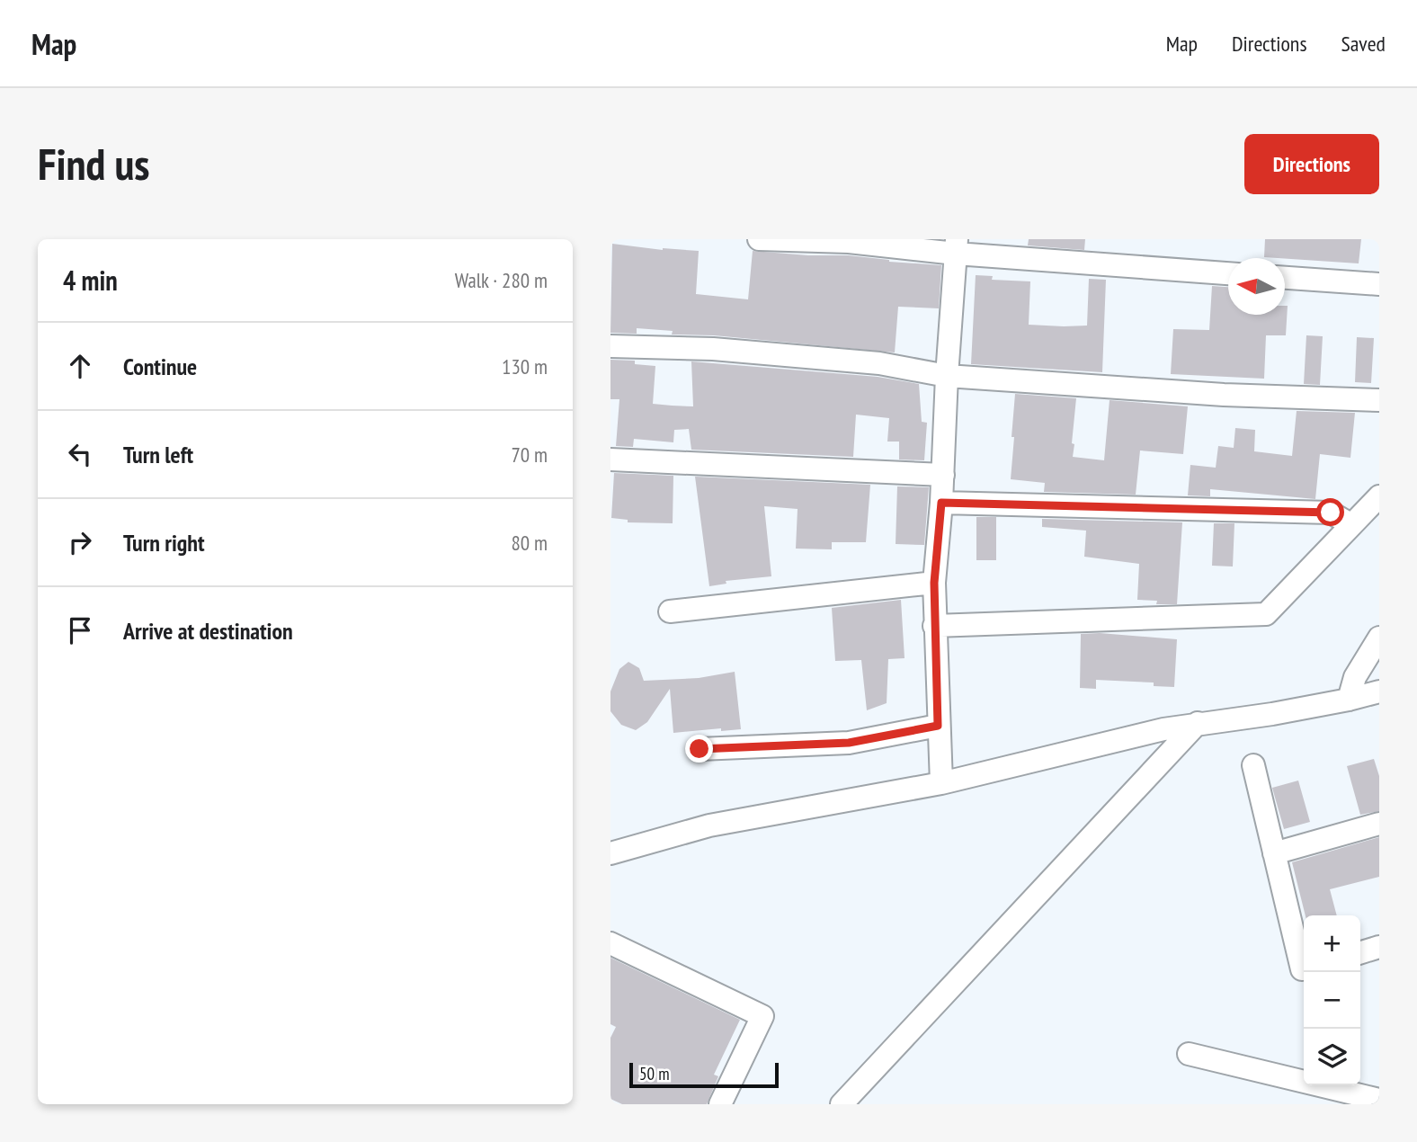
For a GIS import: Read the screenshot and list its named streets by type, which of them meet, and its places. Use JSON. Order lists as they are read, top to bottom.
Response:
{
  "scale_bar": "50 m",
  "north": "left",
  "page": {
    "header": "Map",
    "nav": ["Map", "Directions", "Saved"],
    "buttons": "Directions",
    "title": "Find us",
    "heading": ["4 min", "Walk · 280 m"],
    "list": [
      ["Continue", "130 m"],
      ["Turn left", "70 m"],
      ["Turn right", "80 m"],
      "Arrive at destination"
    ],
    "map_buttons": ["+", "−"],
    "scale": "50 m"
  }
}
